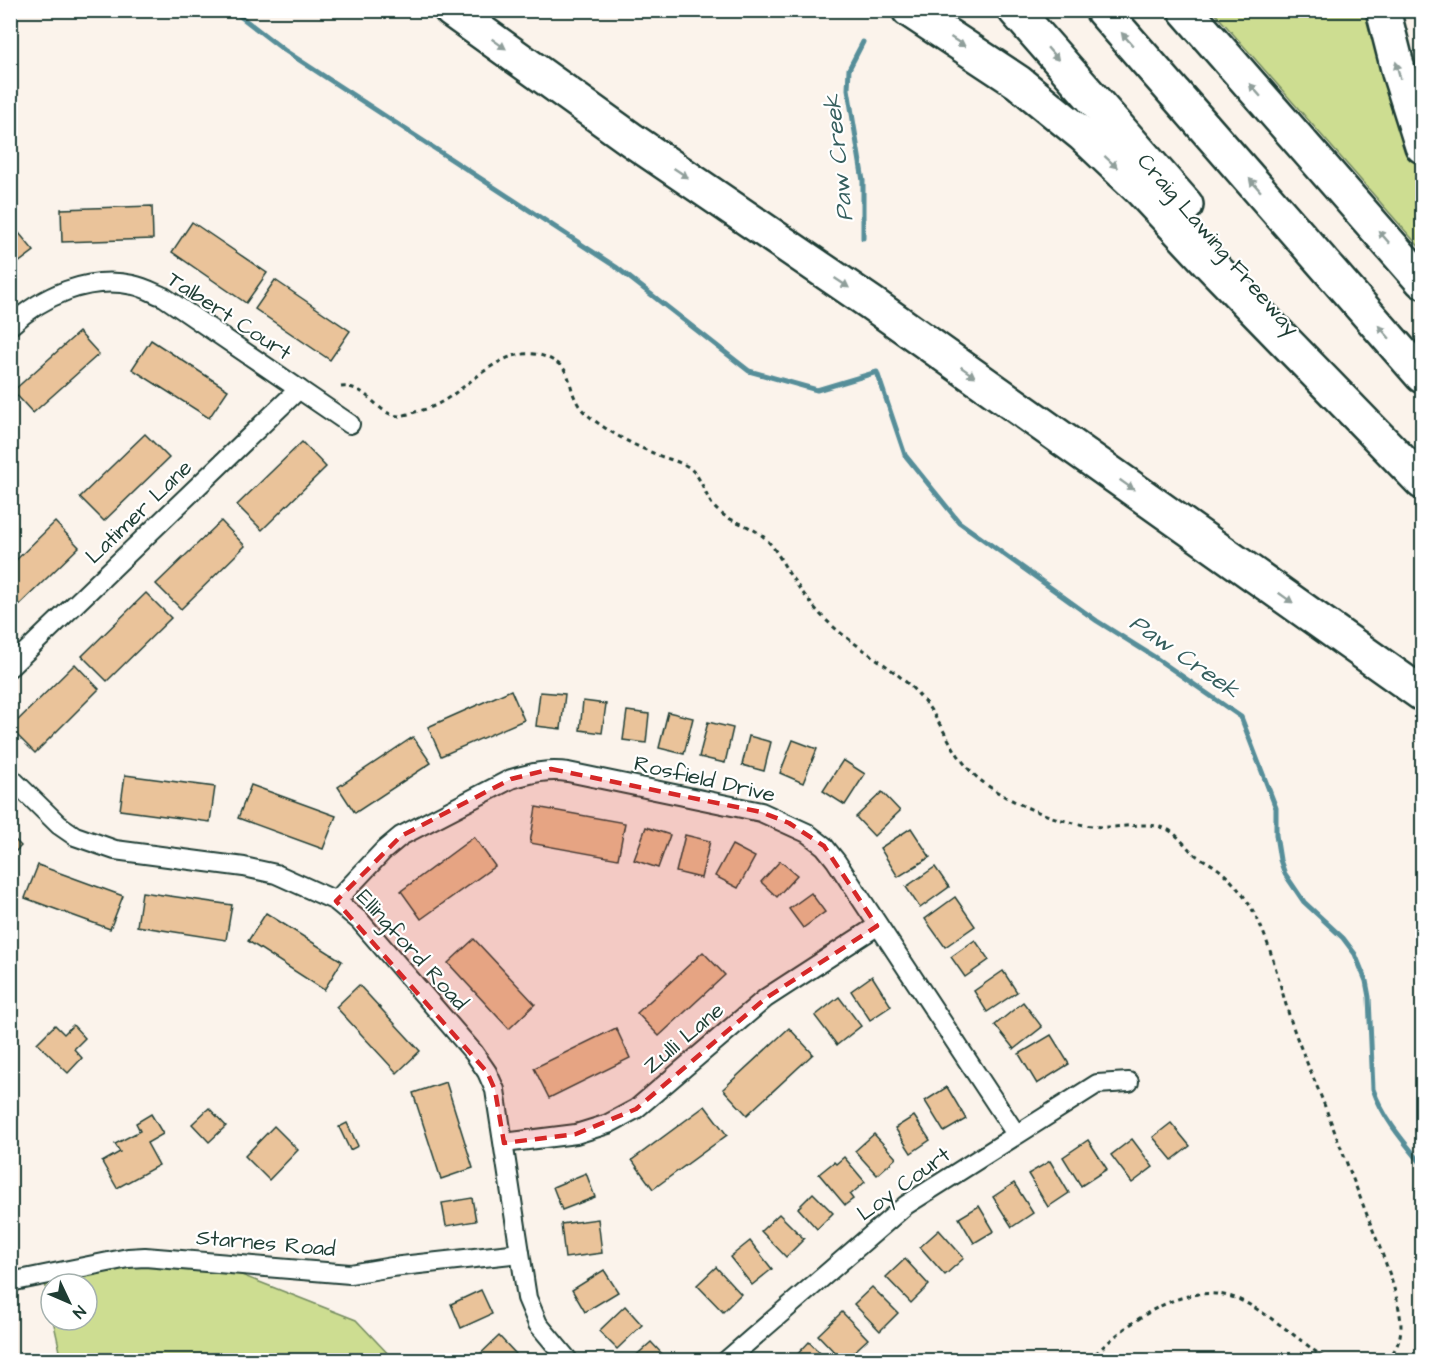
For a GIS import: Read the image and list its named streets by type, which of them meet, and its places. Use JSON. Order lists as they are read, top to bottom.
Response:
{
  "streets": {
    "highway": ["Craig Lawing Freeway"],
    "street": [
      "Talbert Court",
      "Latimer Lane",
      "Rosfield Drive",
      "Ellingford Road",
      "Zulli Lane",
      "Loy Court",
      "Starnes Road"
    ]
  },
  "crossings": [
    ["Talbert Court", "Latimer Lane"],
    ["Rosfield Drive", "Ellingford Road"],
    ["Rosfield Drive", "Zulli Lane"],
    ["Rosfield Drive", "Loy Court"],
    ["Ellingford Road", "Zulli Lane"],
    ["Ellingford Road", "Starnes Road"]
  ],
  "water": ["Paw Creek"],
  "north": "bottom right"
}
